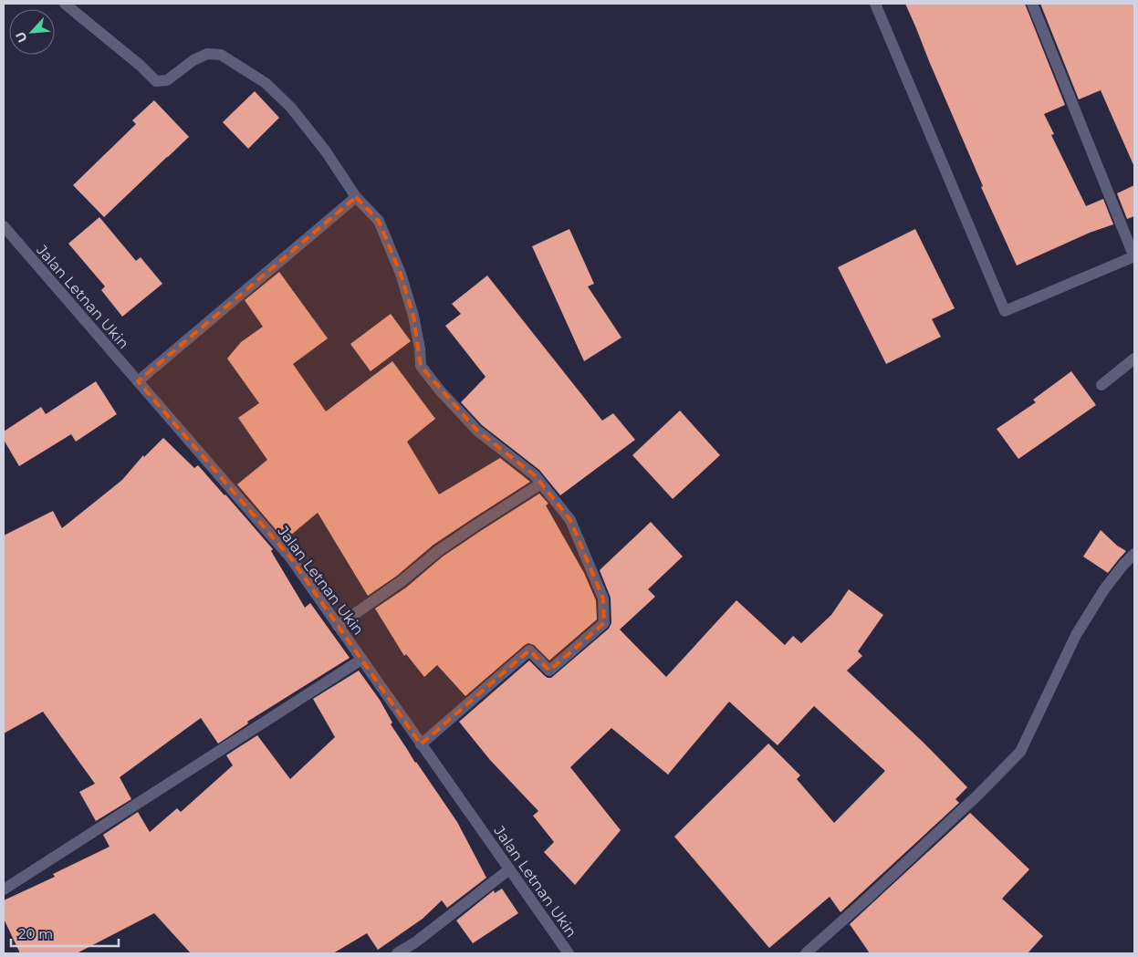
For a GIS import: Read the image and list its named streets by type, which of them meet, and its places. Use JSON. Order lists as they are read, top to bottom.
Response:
{
  "streets": {
    "street": ["Jalan Letnan Ukin"]
  },
  "scale_bar": "20 m",
  "north": "bottom left"
}
